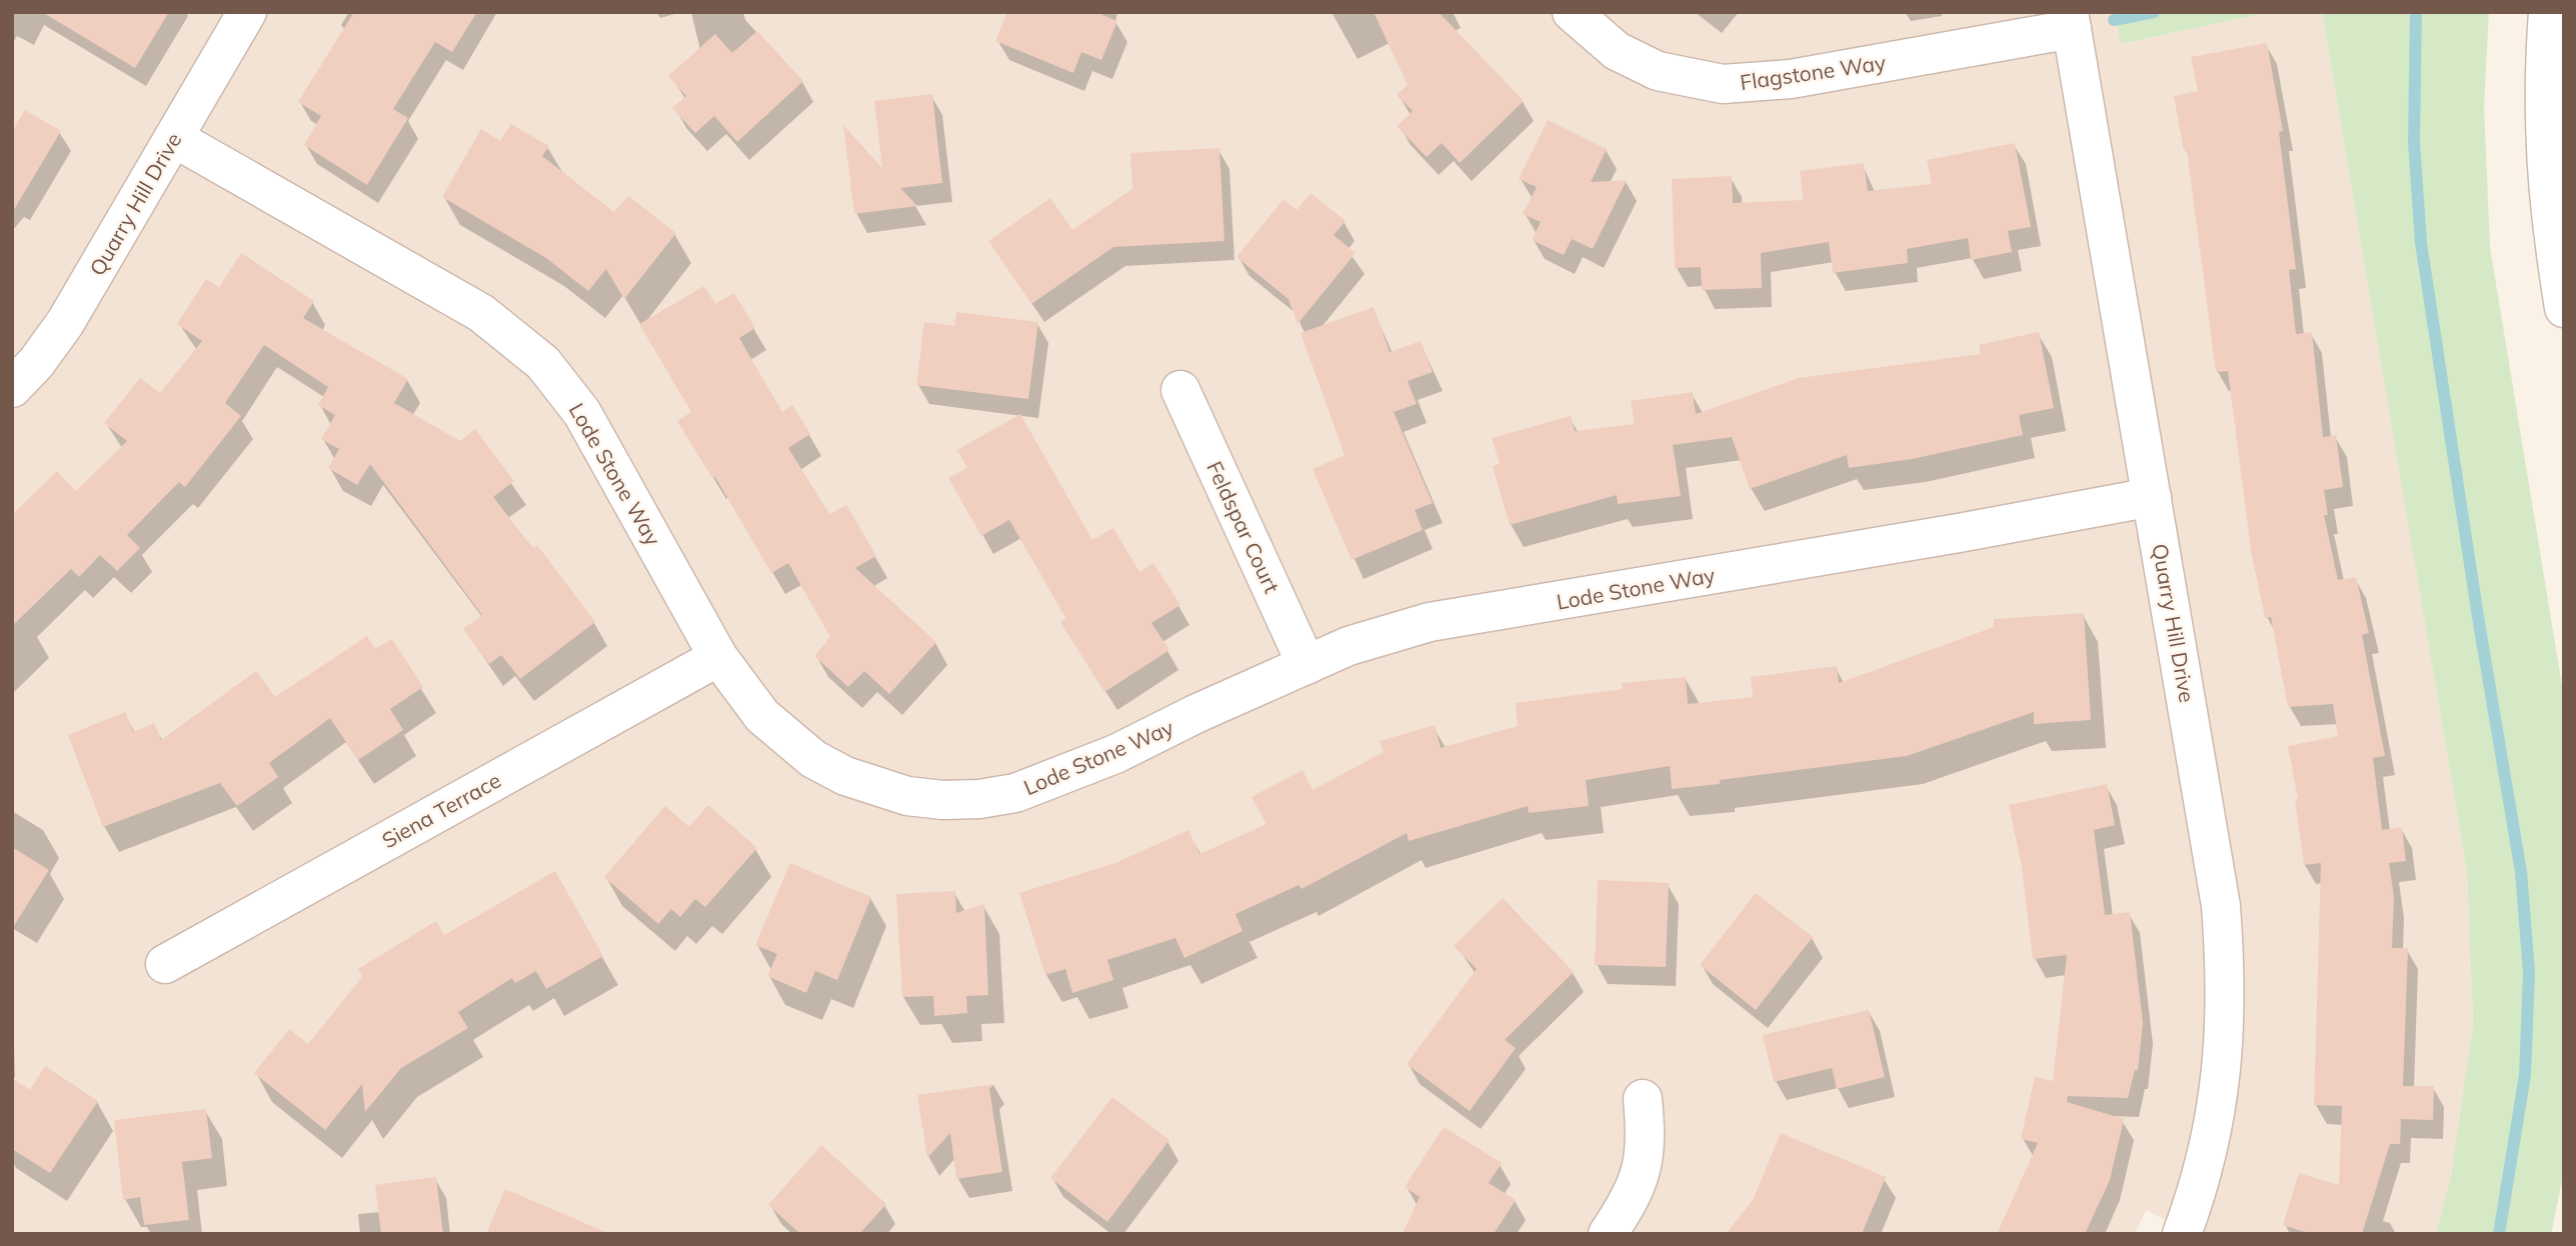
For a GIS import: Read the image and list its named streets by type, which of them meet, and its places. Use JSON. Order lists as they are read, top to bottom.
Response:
{
  "streets": {
    "street": [
      "Flagstone Way",
      "Quarry Hill Drive",
      "Lode Stone Way",
      "Feldspar Court",
      "Siena Terrace"
    ]
  },
  "crossings": [
    ["Flagstone Way", "Quarry Hill Drive"],
    ["Quarry Hill Drive", "Lode Stone Way"],
    ["Lode Stone Way", "Feldspar Court"],
    ["Lode Stone Way", "Siena Terrace"]
  ]
}
